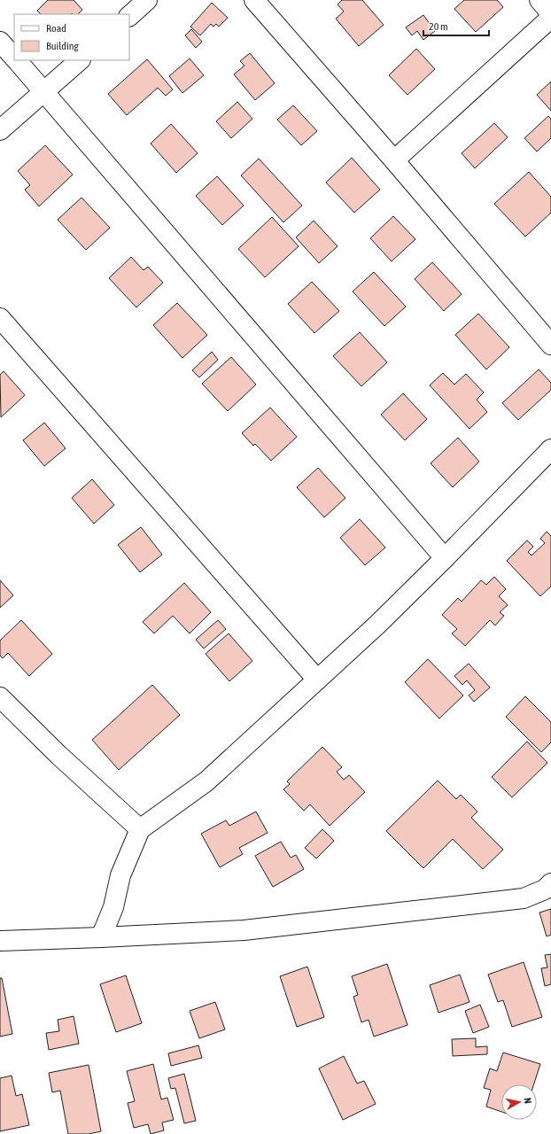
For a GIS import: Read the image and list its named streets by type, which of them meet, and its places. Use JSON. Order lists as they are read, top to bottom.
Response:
{
  "legend": ["Road", "Building"],
  "scale_bar": "20 m",
  "north": "right"
}
